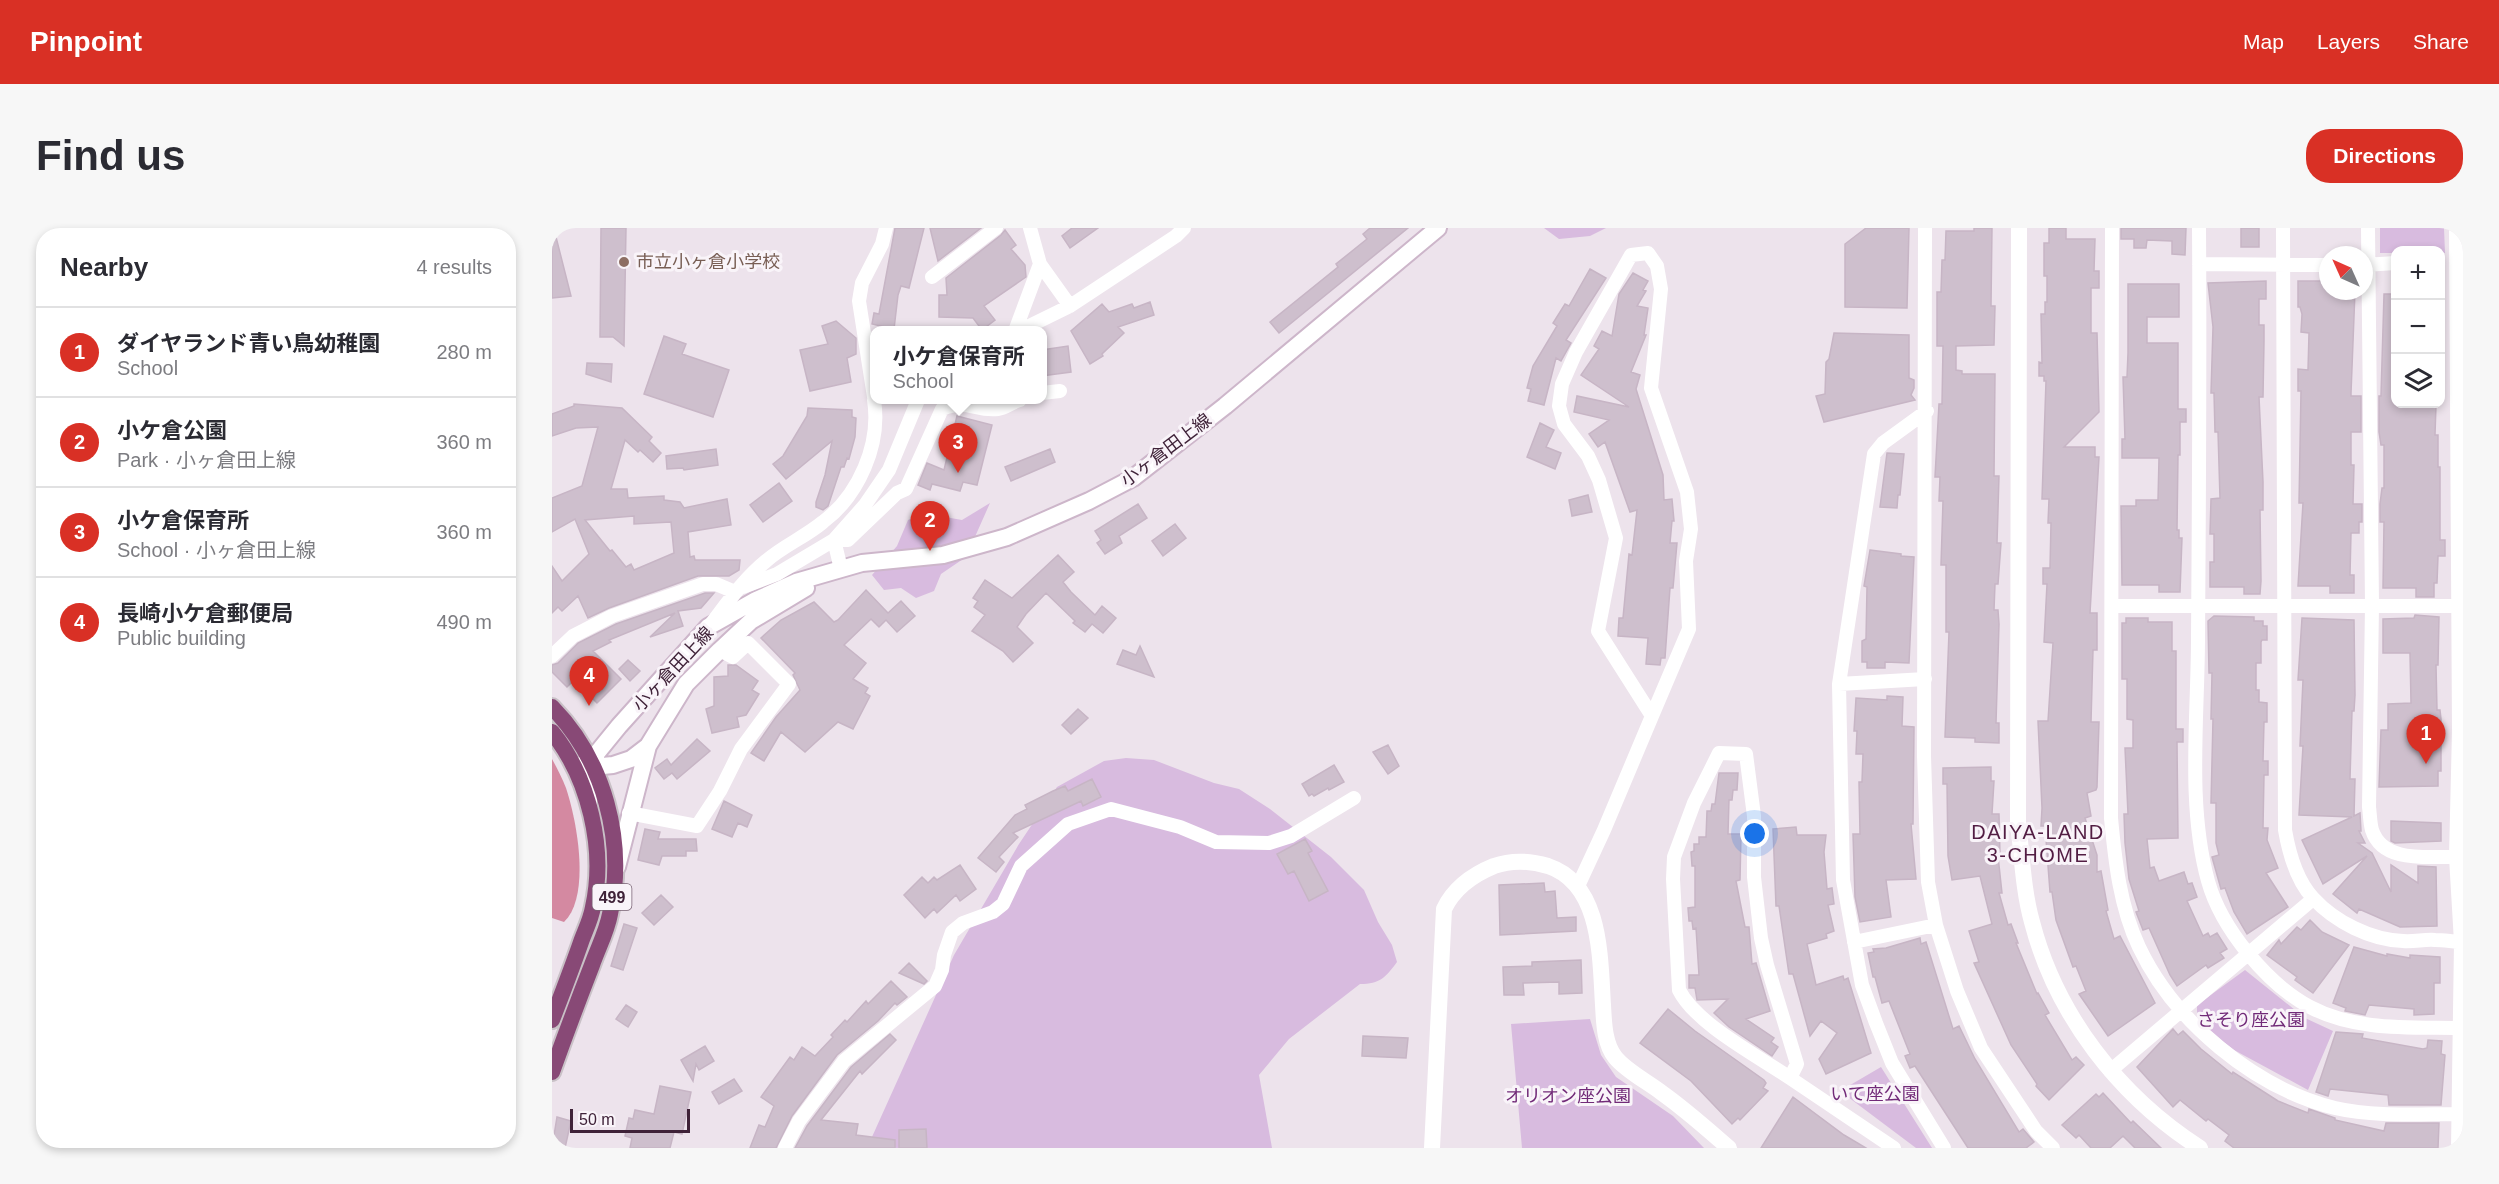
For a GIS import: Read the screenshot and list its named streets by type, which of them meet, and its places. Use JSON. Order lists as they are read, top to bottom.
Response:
{
  "streets": {
    "highway": ["499"],
    "street": ["小ヶ倉田上線"]
  },
  "crossings": [
    ["小ヶ倉田上線", "499"]
  ],
  "districts": ["DAIYA-LAND 3-CHOME"],
  "parks": ["さそり座公園", "いて座公園", "オリオン座公園"],
  "places": ["市立小ヶ倉小学校"],
  "scale_bar": "50 m",
  "north": "top left",
  "page": {
    "header": "Pinpoint",
    "nav": ["Map", "Layers", "Share"],
    "buttons": "Directions",
    "title": "Find us",
    "heading": ["Nearby", "4 results"],
    "map_buttons": ["+", "−"],
    "list": [
      {
        "mark": "1",
        "name": "ダイヤランド青い鳥幼稚園",
        "note": "School",
        "value": "280 m"
      },
      {
        "mark": "2",
        "name": "小ケ倉公園",
        "note": "Park · 小ヶ倉田上線",
        "value": "360 m"
      },
      {
        "mark": "3",
        "name": "小ケ倉保育所",
        "note": "School · 小ヶ倉田上線",
        "value": "360 m"
      },
      {
        "mark": "4",
        "name": "長崎小ケ倉郵便局",
        "note": "Public building",
        "value": "490 m"
      }
    ],
    "popup": ["小ケ倉保育所", "School"],
    "pins": [
      "3",
      "2",
      "4",
      "1"
    ],
    "scale": "50 m"
  }
}
